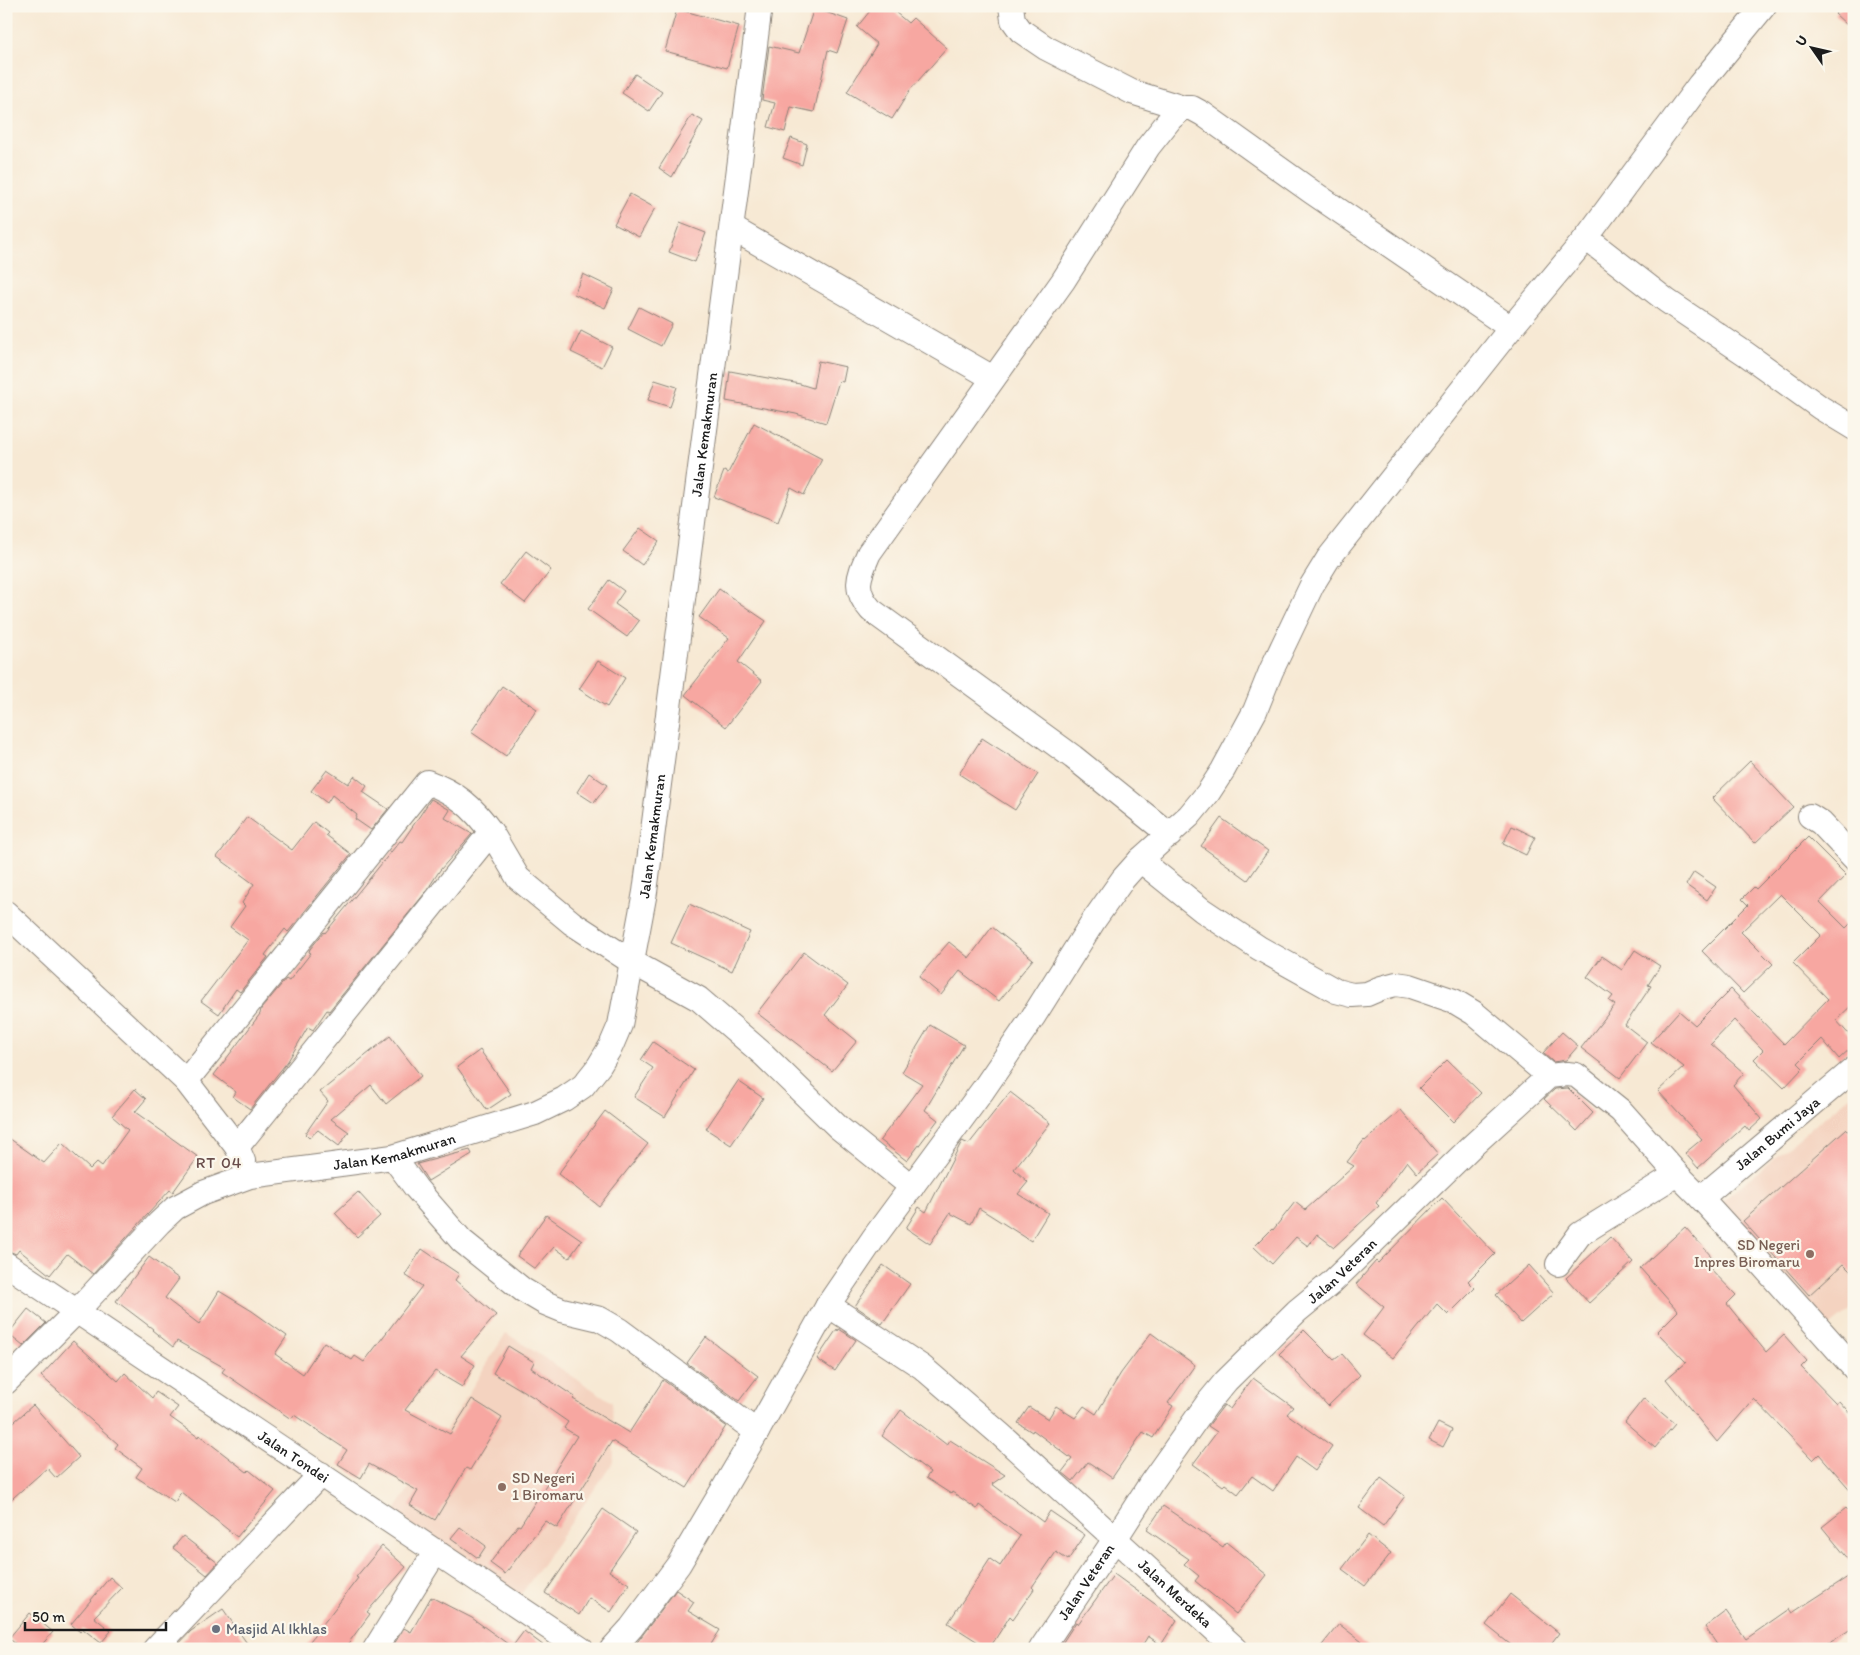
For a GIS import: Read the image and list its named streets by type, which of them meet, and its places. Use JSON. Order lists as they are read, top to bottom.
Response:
{
  "streets": {
    "street": [
      "Jalan Kemakmuran",
      "Jalan Bumi Jaya",
      "Jalan Veteran",
      "Jalan Tondei",
      "Jalan Merdeka"
    ]
  },
  "crossings": [
    ["Jalan Kemakmuran", "Jalan Tondei"],
    ["Jalan Veteran", "Jalan Merdeka"]
  ],
  "districts": ["RT 04"],
  "places": ["SD Negeri Inpres Biromaru", "SD Negeri 1 Biromaru", "Masjid Al Ikhlas"],
  "scale_bar": "50 m",
  "north": "top left"
}
